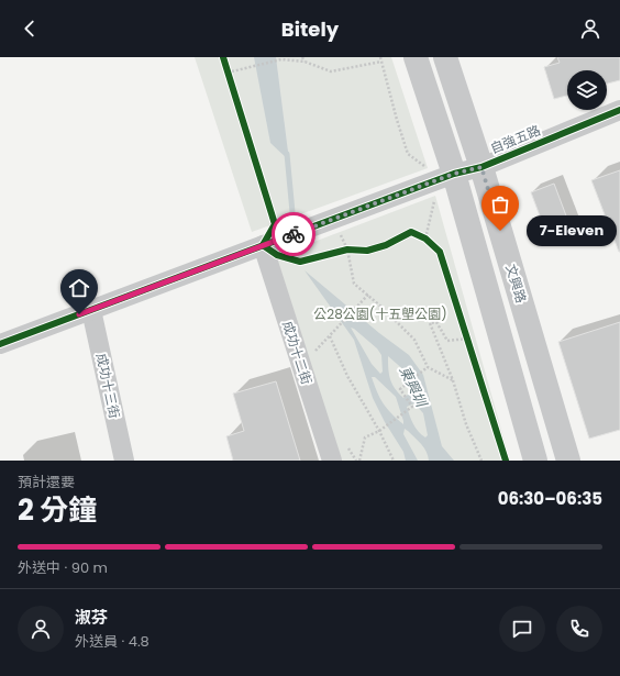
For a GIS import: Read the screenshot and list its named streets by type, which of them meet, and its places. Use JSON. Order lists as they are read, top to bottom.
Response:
{
  "streets": {
    "street": [
      "自強五路",
      "文興路",
      "成功十二街",
      "成功十三街"
    ]
  },
  "crossings": [
    ["自強五路", "文興路"],
    ["自強五路", "成功十二街"],
    ["自強五路", "成功十三街"]
  ],
  "water": ["東興圳"],
  "parks": ["公28公園(十五塱公園)"],
  "places": ["7-Eleven"],
  "page": {
    "header": "Bitely",
    "bubble": "7-Eleven",
    "heading": ["2 分鐘", "預計還要", "06:30–06:35"],
    "panel": ["淑芬", "外送員 · 4.8"],
    "bar": "外送中 · 90 m"
  }
}
